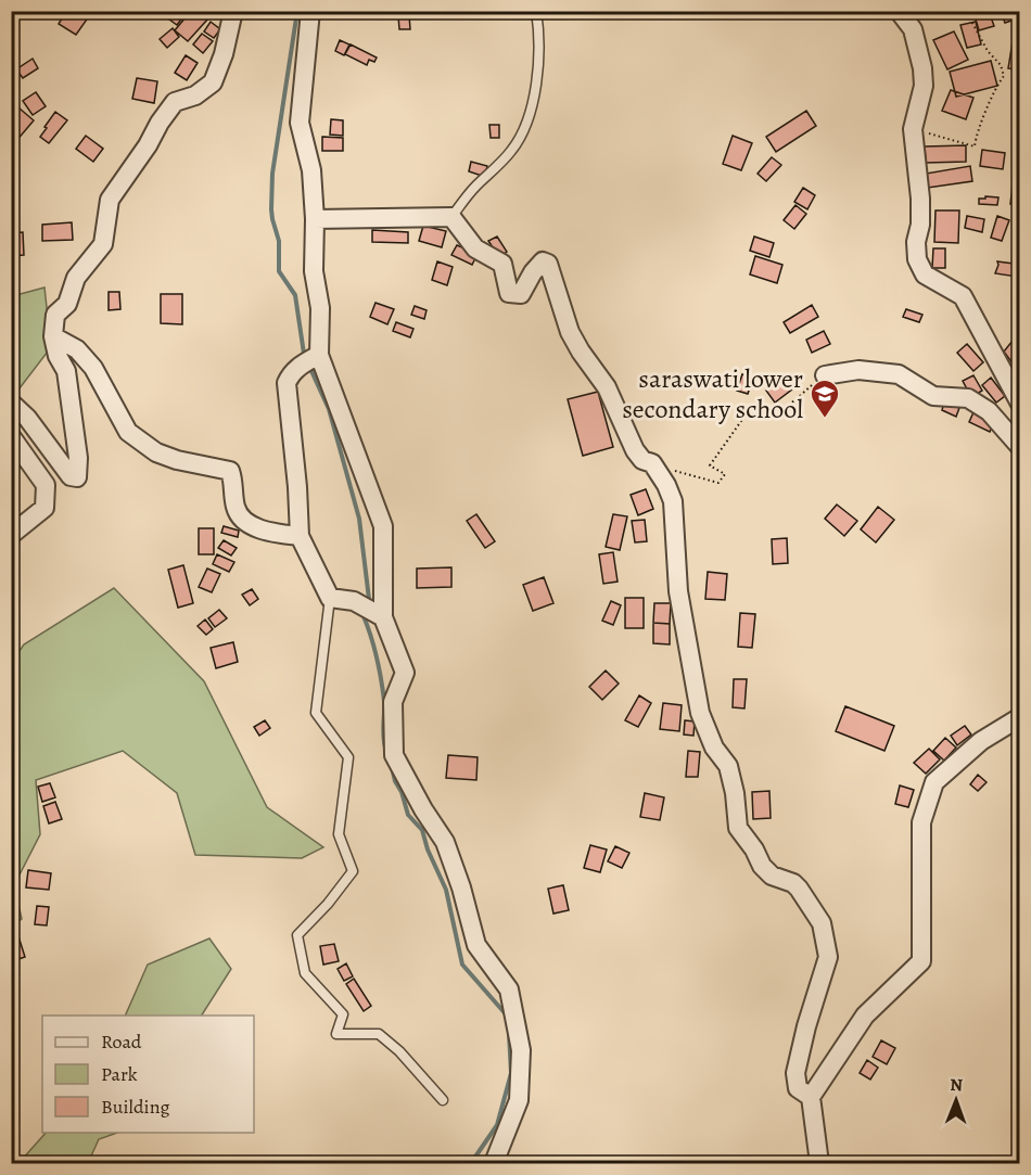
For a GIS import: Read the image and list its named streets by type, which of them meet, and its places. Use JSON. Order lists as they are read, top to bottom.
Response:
{
  "places": {
    "school or university": ["saraswati lower secondary school"]
  },
  "legend": ["Road", "Park", "Building"],
  "north": "top"
}
